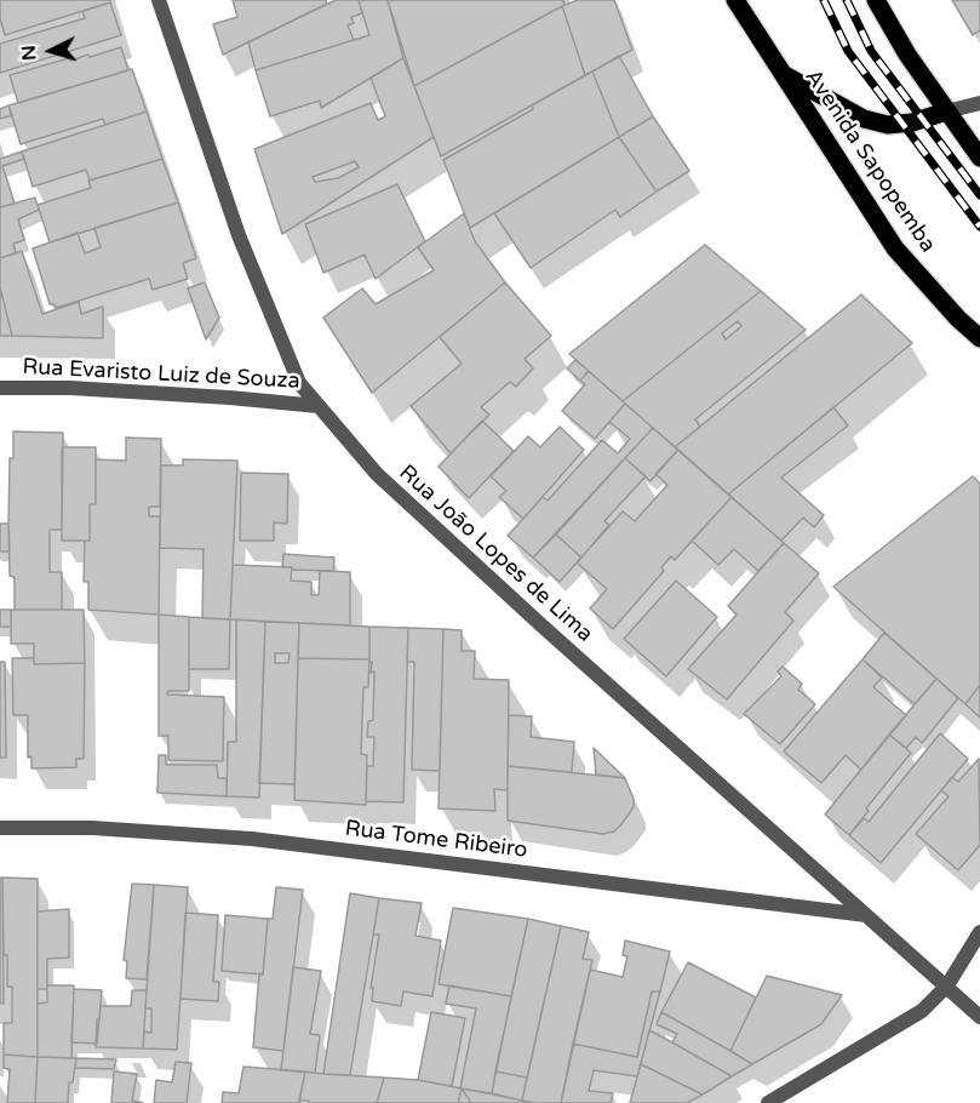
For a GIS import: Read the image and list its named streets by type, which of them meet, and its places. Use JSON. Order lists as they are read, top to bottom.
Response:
{
  "streets": {
    "main road": ["Avenida Sapopemba"],
    "street": ["Rua Evaristo Luiz de Souza", "Rua João Lopes de Lima", "Rua Tome Ribeiro"]
  },
  "crossings": [
    ["Rua Evaristo Luiz de Souza", "Rua João Lopes de Lima"],
    ["Rua João Lopes de Lima", "Rua Tome Ribeiro"]
  ],
  "north": "left"
}
